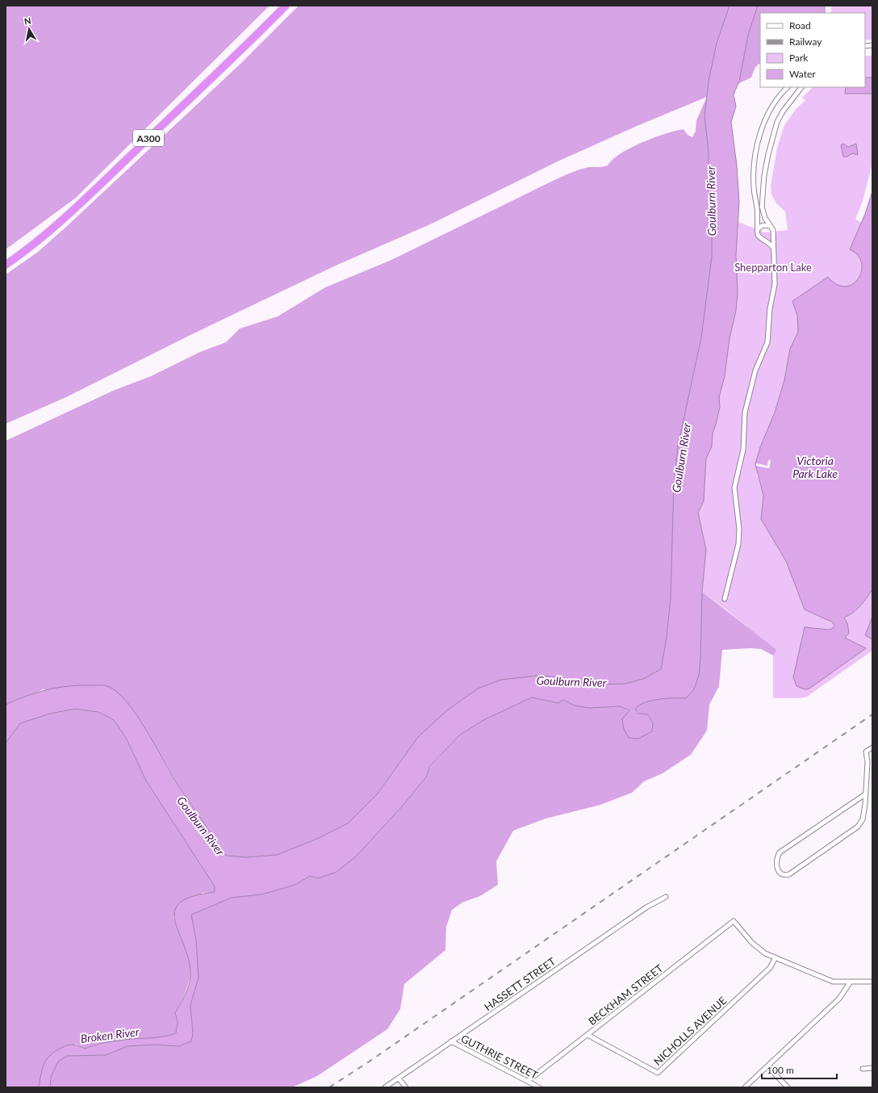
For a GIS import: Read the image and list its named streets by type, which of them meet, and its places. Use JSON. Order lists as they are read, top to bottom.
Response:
{
  "streets": {
    "highway": ["A300"],
    "street": [
      "HASSETT STREET",
      "BECKHAM STREET",
      "NICHOLLS AVENUE",
      "GUTHRIE STREET"
    ]
  },
  "crossings": [
    ["HASSETT STREET", "GUTHRIE STREET"],
    ["BECKHAM STREET", "NICHOLLS AVENUE"],
    ["BECKHAM STREET", "GUTHRIE STREET"]
  ],
  "water": ["Goulburn River", "Victoria Park Lake", "Broken River"],
  "parks": ["Shepparton Lake"],
  "legend": [
    "Road",
    "Railway",
    "Park",
    "Water"
  ],
  "scale_bar": "100 m",
  "north": "top"
}
